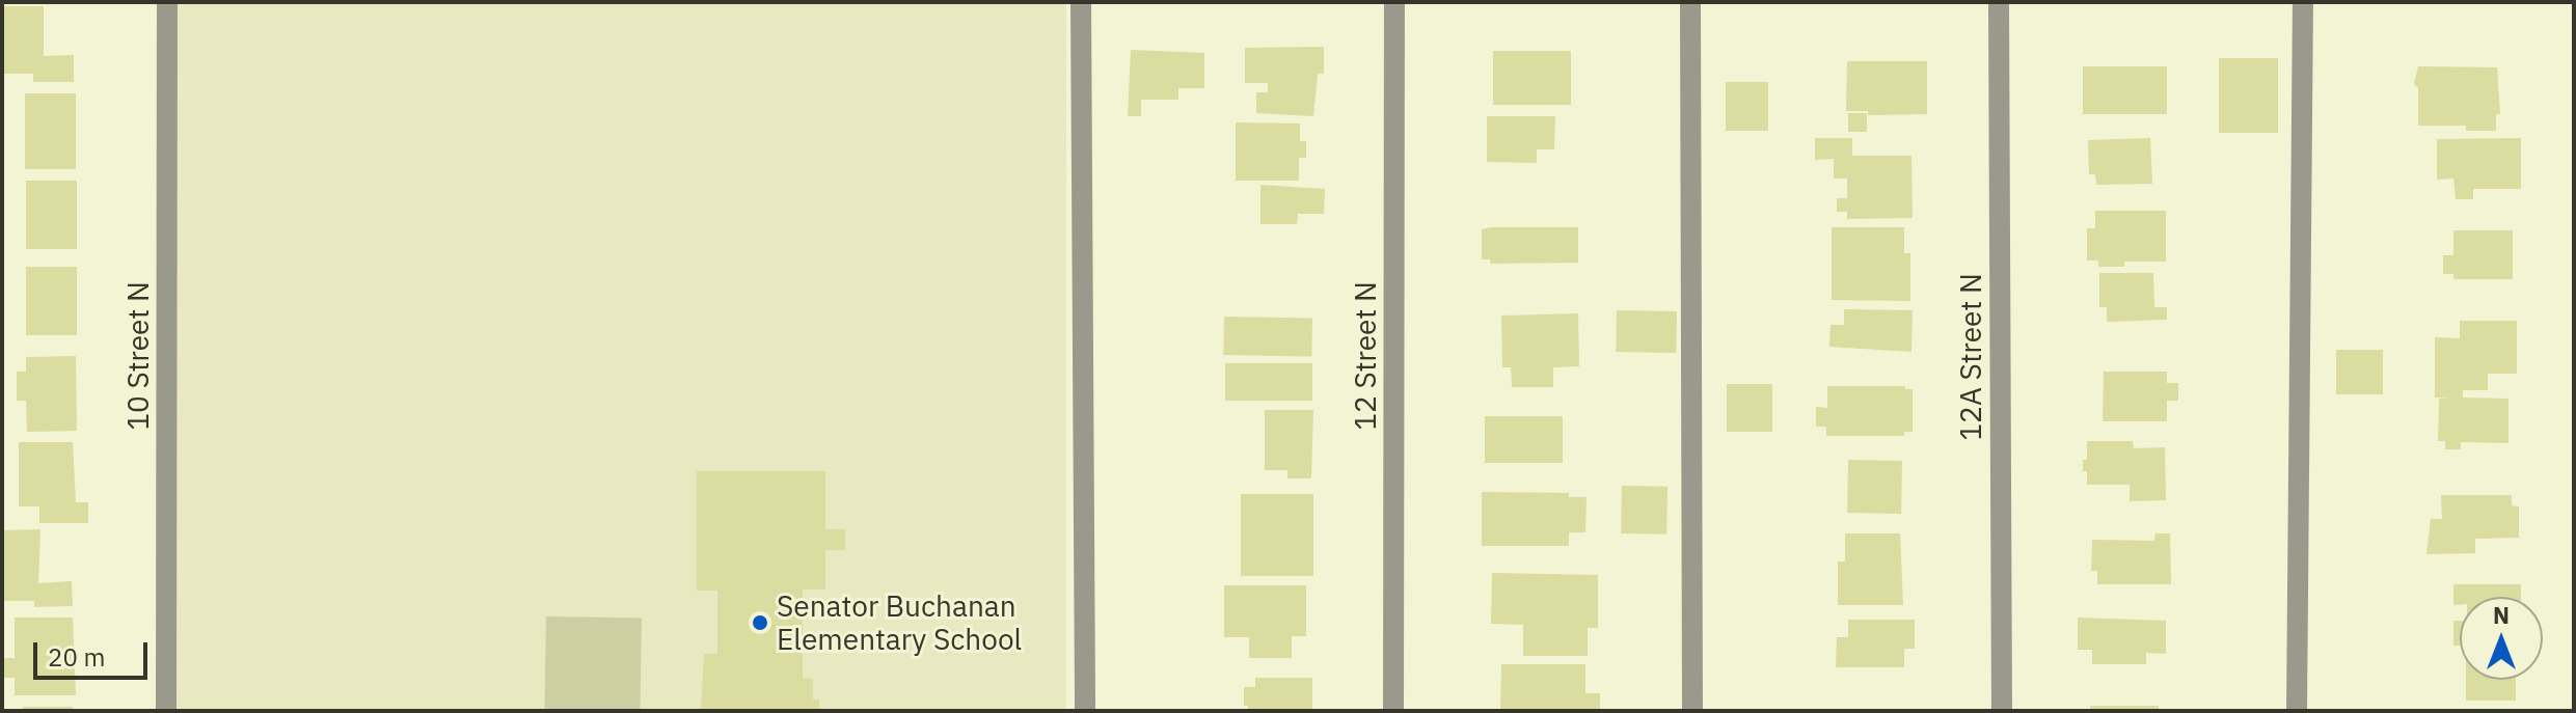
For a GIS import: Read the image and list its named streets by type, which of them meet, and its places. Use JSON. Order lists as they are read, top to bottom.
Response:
{
  "streets": {
    "street": ["10 Street N", "12 Street N", "12A Street N"]
  },
  "places": ["Senator Buchanan Elementary School"],
  "scale_bar": "20 m",
  "north": "top"
}
